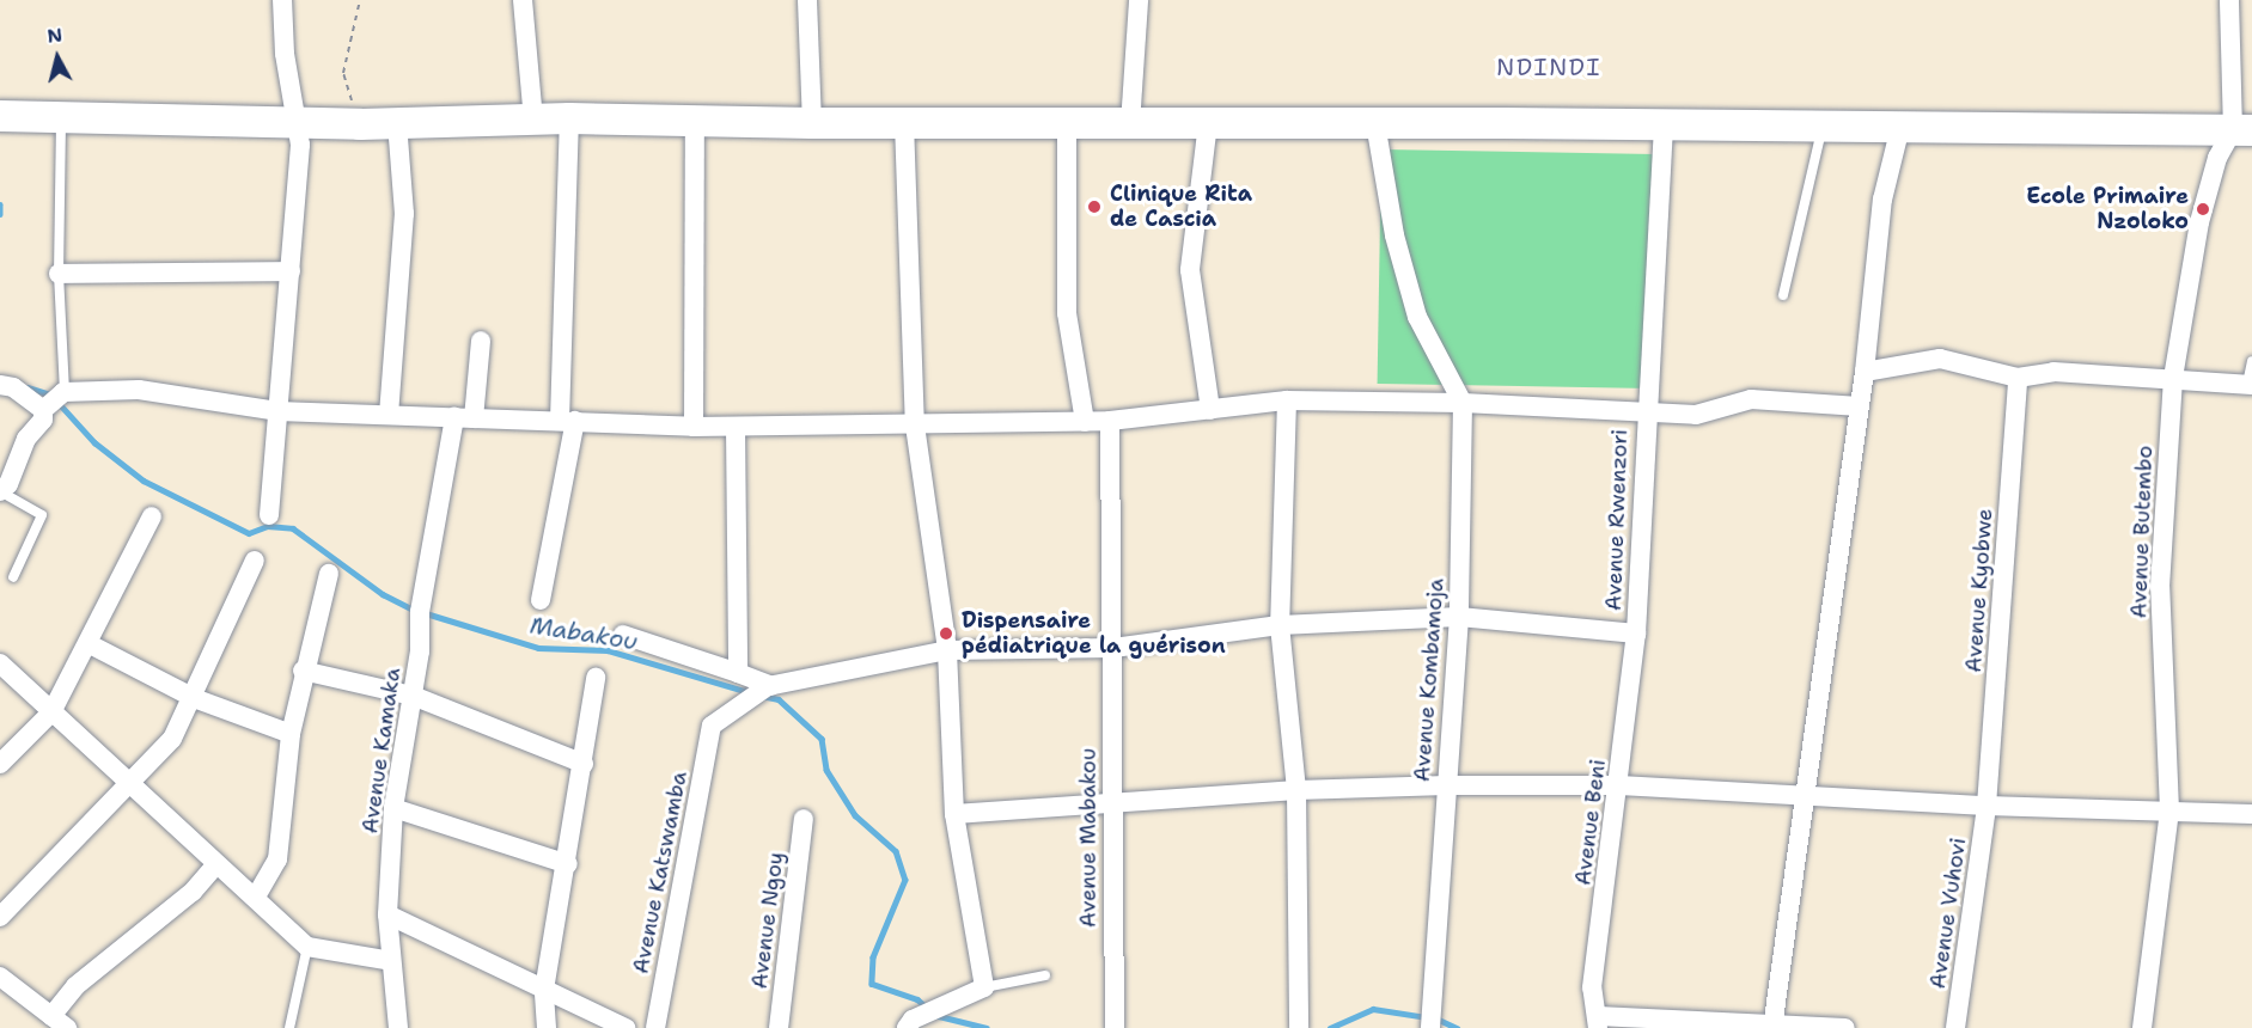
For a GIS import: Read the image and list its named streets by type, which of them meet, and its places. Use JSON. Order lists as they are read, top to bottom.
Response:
{
  "streets": {
    "street": [
      "Avenue Rwenzori",
      "Avenue Butembo",
      "Avenue Kyobwe",
      "Avenue Kombamoja",
      "Avenue Kamaka",
      "Avenue Beni",
      "Avenue Mabakou",
      "Avenue Katswamba",
      "Avenue Vuhovi",
      "Avenue Ngoy"
    ]
  },
  "crossings": [
    ["Avenue Rwenzori", "Avenue Beni"],
    ["Avenue Kyobwe", "Avenue Vuhovi"]
  ],
  "districts": ["NDINDI"],
  "water": ["Mabakou"],
  "places": ["Clinique Rita de Cascia", "Ecole Primaire Nzoloko", "Dispensaire pédiatrique la guérison"],
  "north": "top"
}
